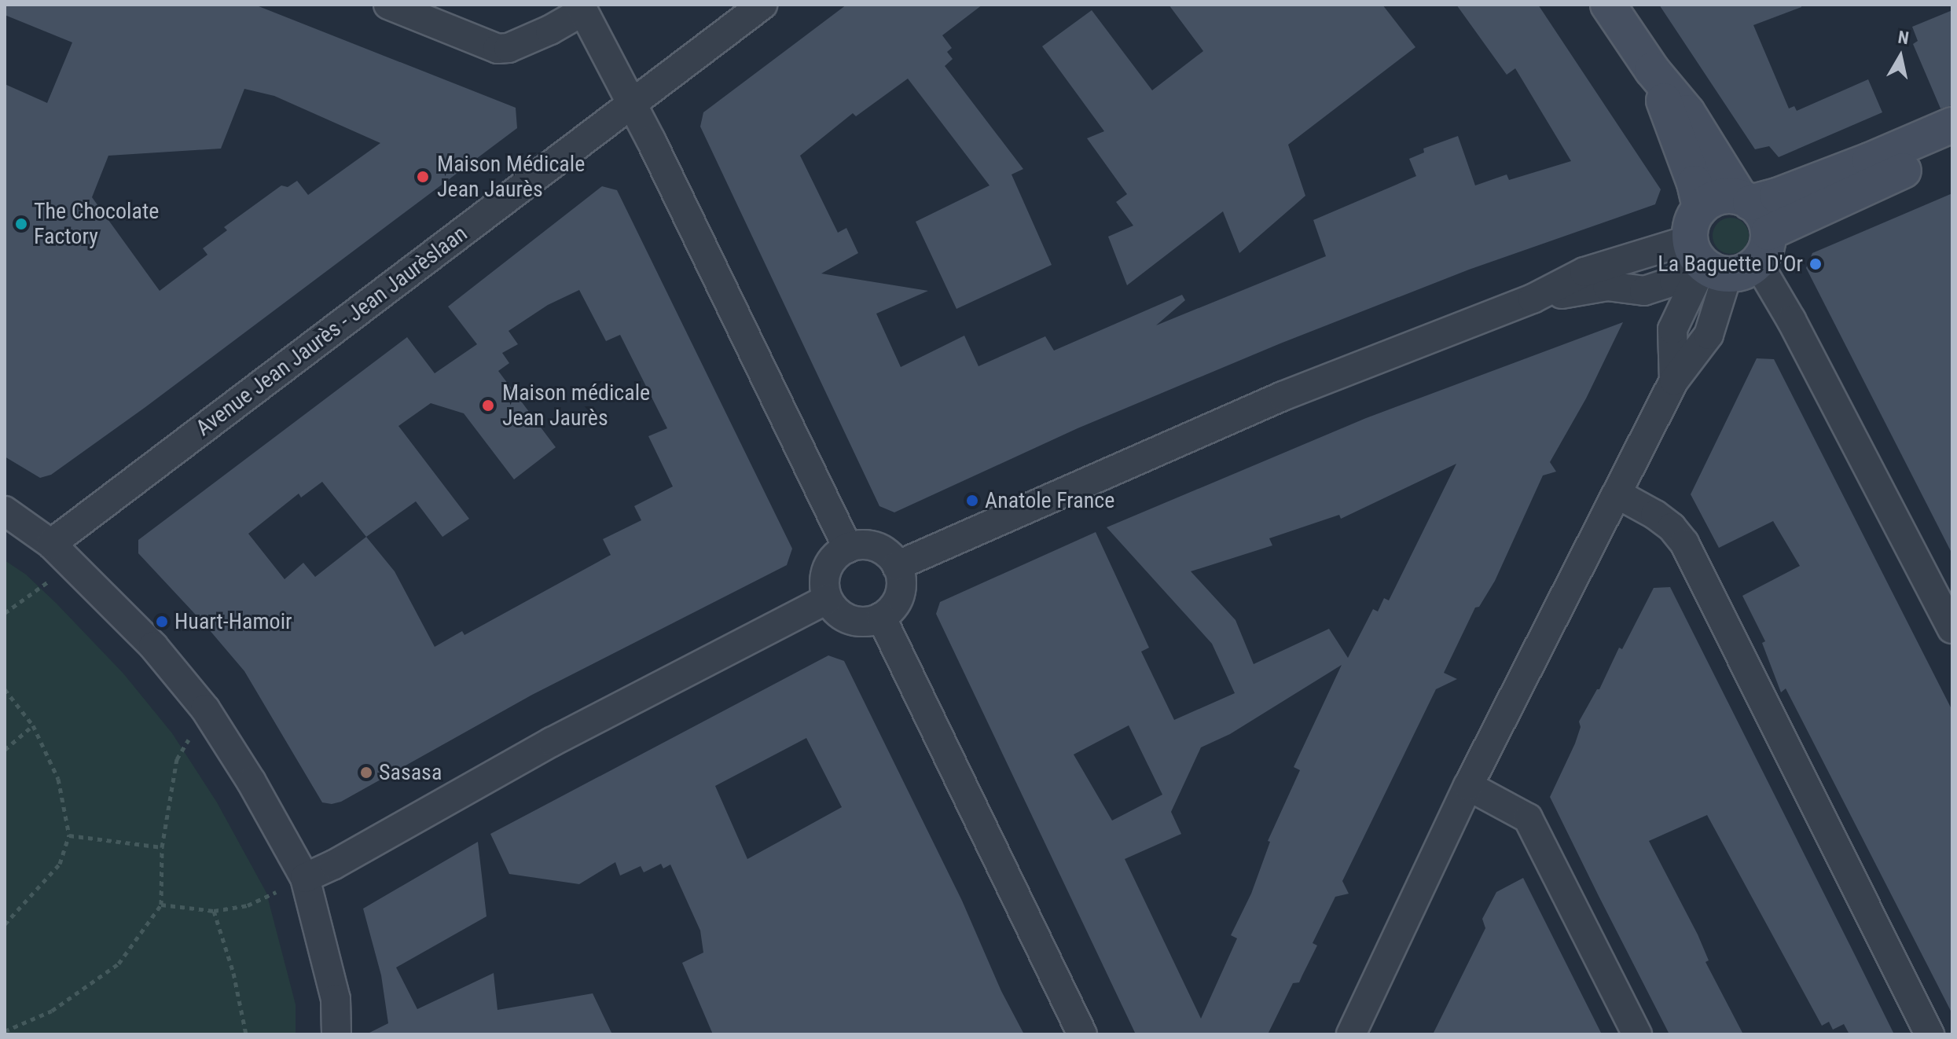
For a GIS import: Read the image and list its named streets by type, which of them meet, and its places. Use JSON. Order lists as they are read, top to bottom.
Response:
{
  "streets": {
    "street": ["Avenue Jean Jaurès - Jean Jaurèslaan"]
  },
  "places": [
    "Maison Médicale Jean Jaurès",
    "The Chocolate Factory",
    "La Baguette D'Or",
    "Maison médicale Jean Jaurès",
    "Anatole France",
    "Huart-Hamoir",
    "Sasasa"
  ],
  "north": "top"
}
